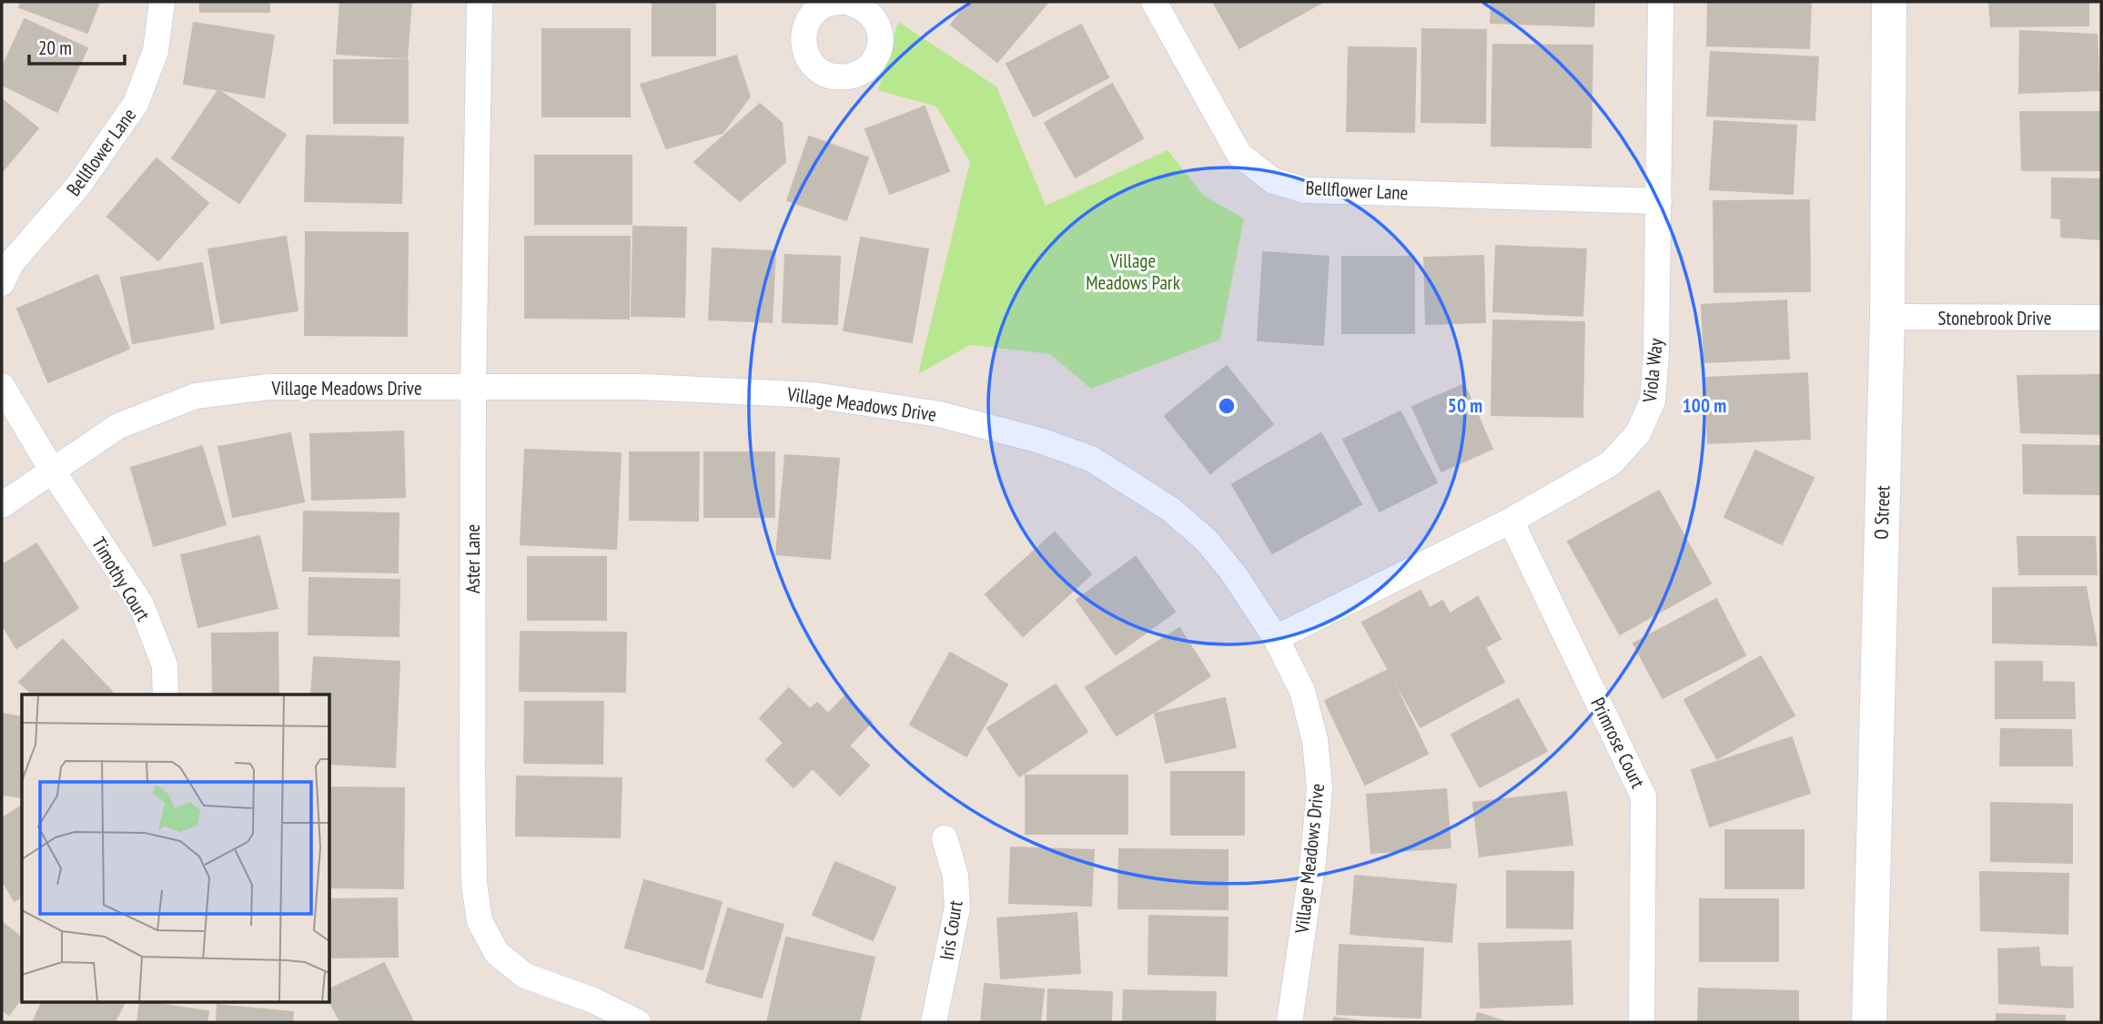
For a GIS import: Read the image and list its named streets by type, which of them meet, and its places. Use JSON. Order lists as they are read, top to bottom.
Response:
{
  "streets": {
    "street": [
      "Bellflower Lane",
      "Stonebrook Drive",
      "Viola Way",
      "Village Meadows Drive",
      "O Street",
      "Aster Lane",
      "Timothy Court",
      "Primrose Court",
      "Iris Court"
    ]
  },
  "crossings": [
    ["Bellflower Lane", "Viola Way"],
    ["Stonebrook Drive", "O Street"],
    ["Viola Way", "Village Meadows Drive"],
    ["Viola Way", "Primrose Court"],
    ["Village Meadows Drive", "Aster Lane"],
    ["Village Meadows Drive", "Timothy Court"]
  ],
  "parks": ["Village Meadows Park"],
  "scale_bar": "20 m",
  "rings": ["50 m", "100 m"]
}
